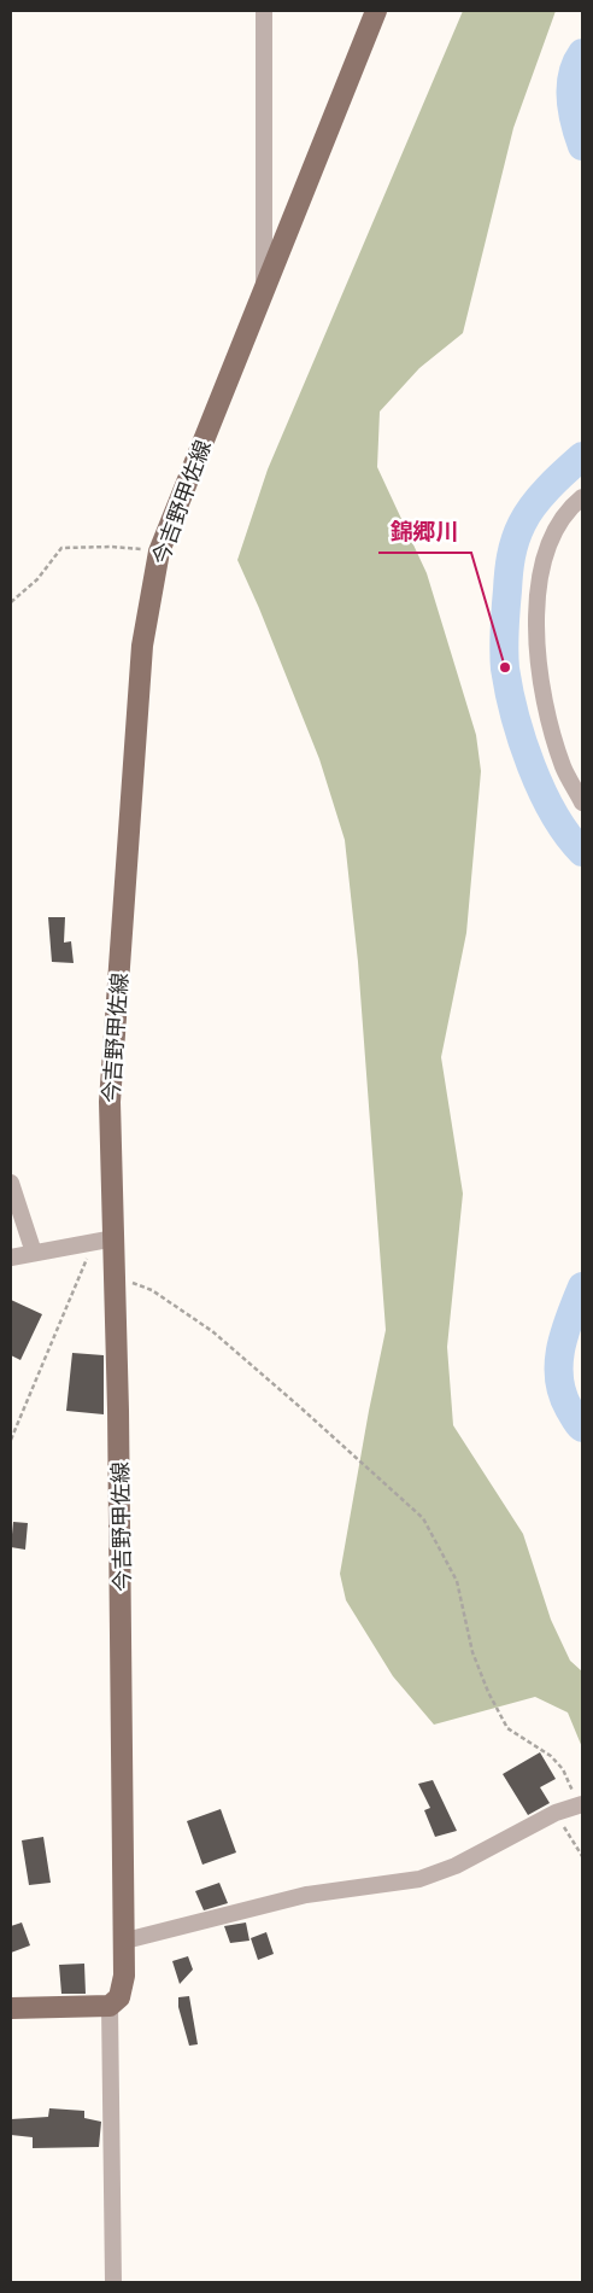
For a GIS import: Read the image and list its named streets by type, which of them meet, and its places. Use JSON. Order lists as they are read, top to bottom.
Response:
{
  "streets": {
    "main road": ["今吉野甲佐線"]
  },
  "places": ["錦郷川"]
}
